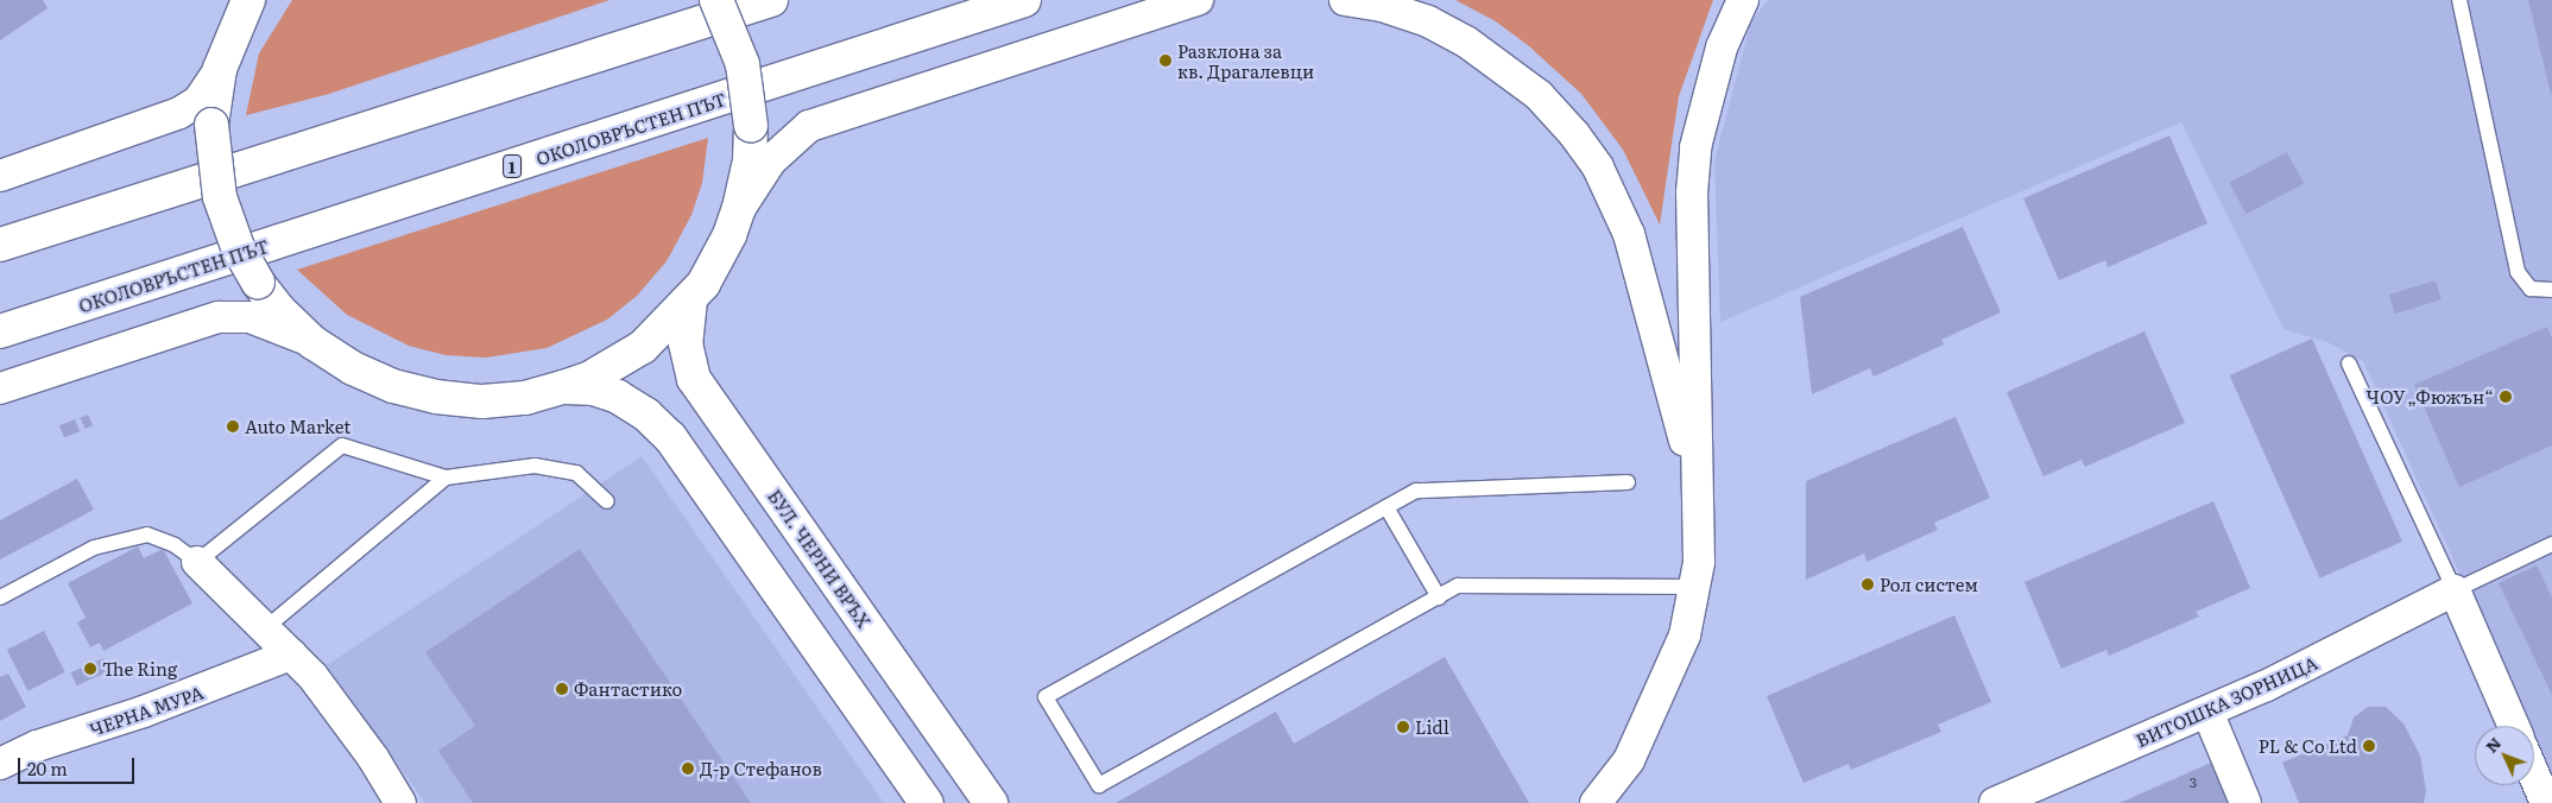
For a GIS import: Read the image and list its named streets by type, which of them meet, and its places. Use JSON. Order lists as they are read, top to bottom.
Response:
{
  "streets": {
    "main road": ["ОКОЛОВРЪСТЕН ПЪТ", "1", "БУЛ. ЧЕРНИ ВРЪХ"],
    "street": ["ВИТОШКА ЗОРНИЦА", "ЧЕРНА МУРА"]
  },
  "places": [
    "Разклона за кв. Драгалевци",
    "ЧОУ „Фюжън“",
    "Auto Market",
    "Рол систем",
    "The Ring",
    "Фантастико",
    "Lidl",
    "PL & Co Ltd",
    "Д-р Стефанов"
  ],
  "house_numbers": ["3"],
  "scale_bar": "20 m",
  "north": "top left"
}
